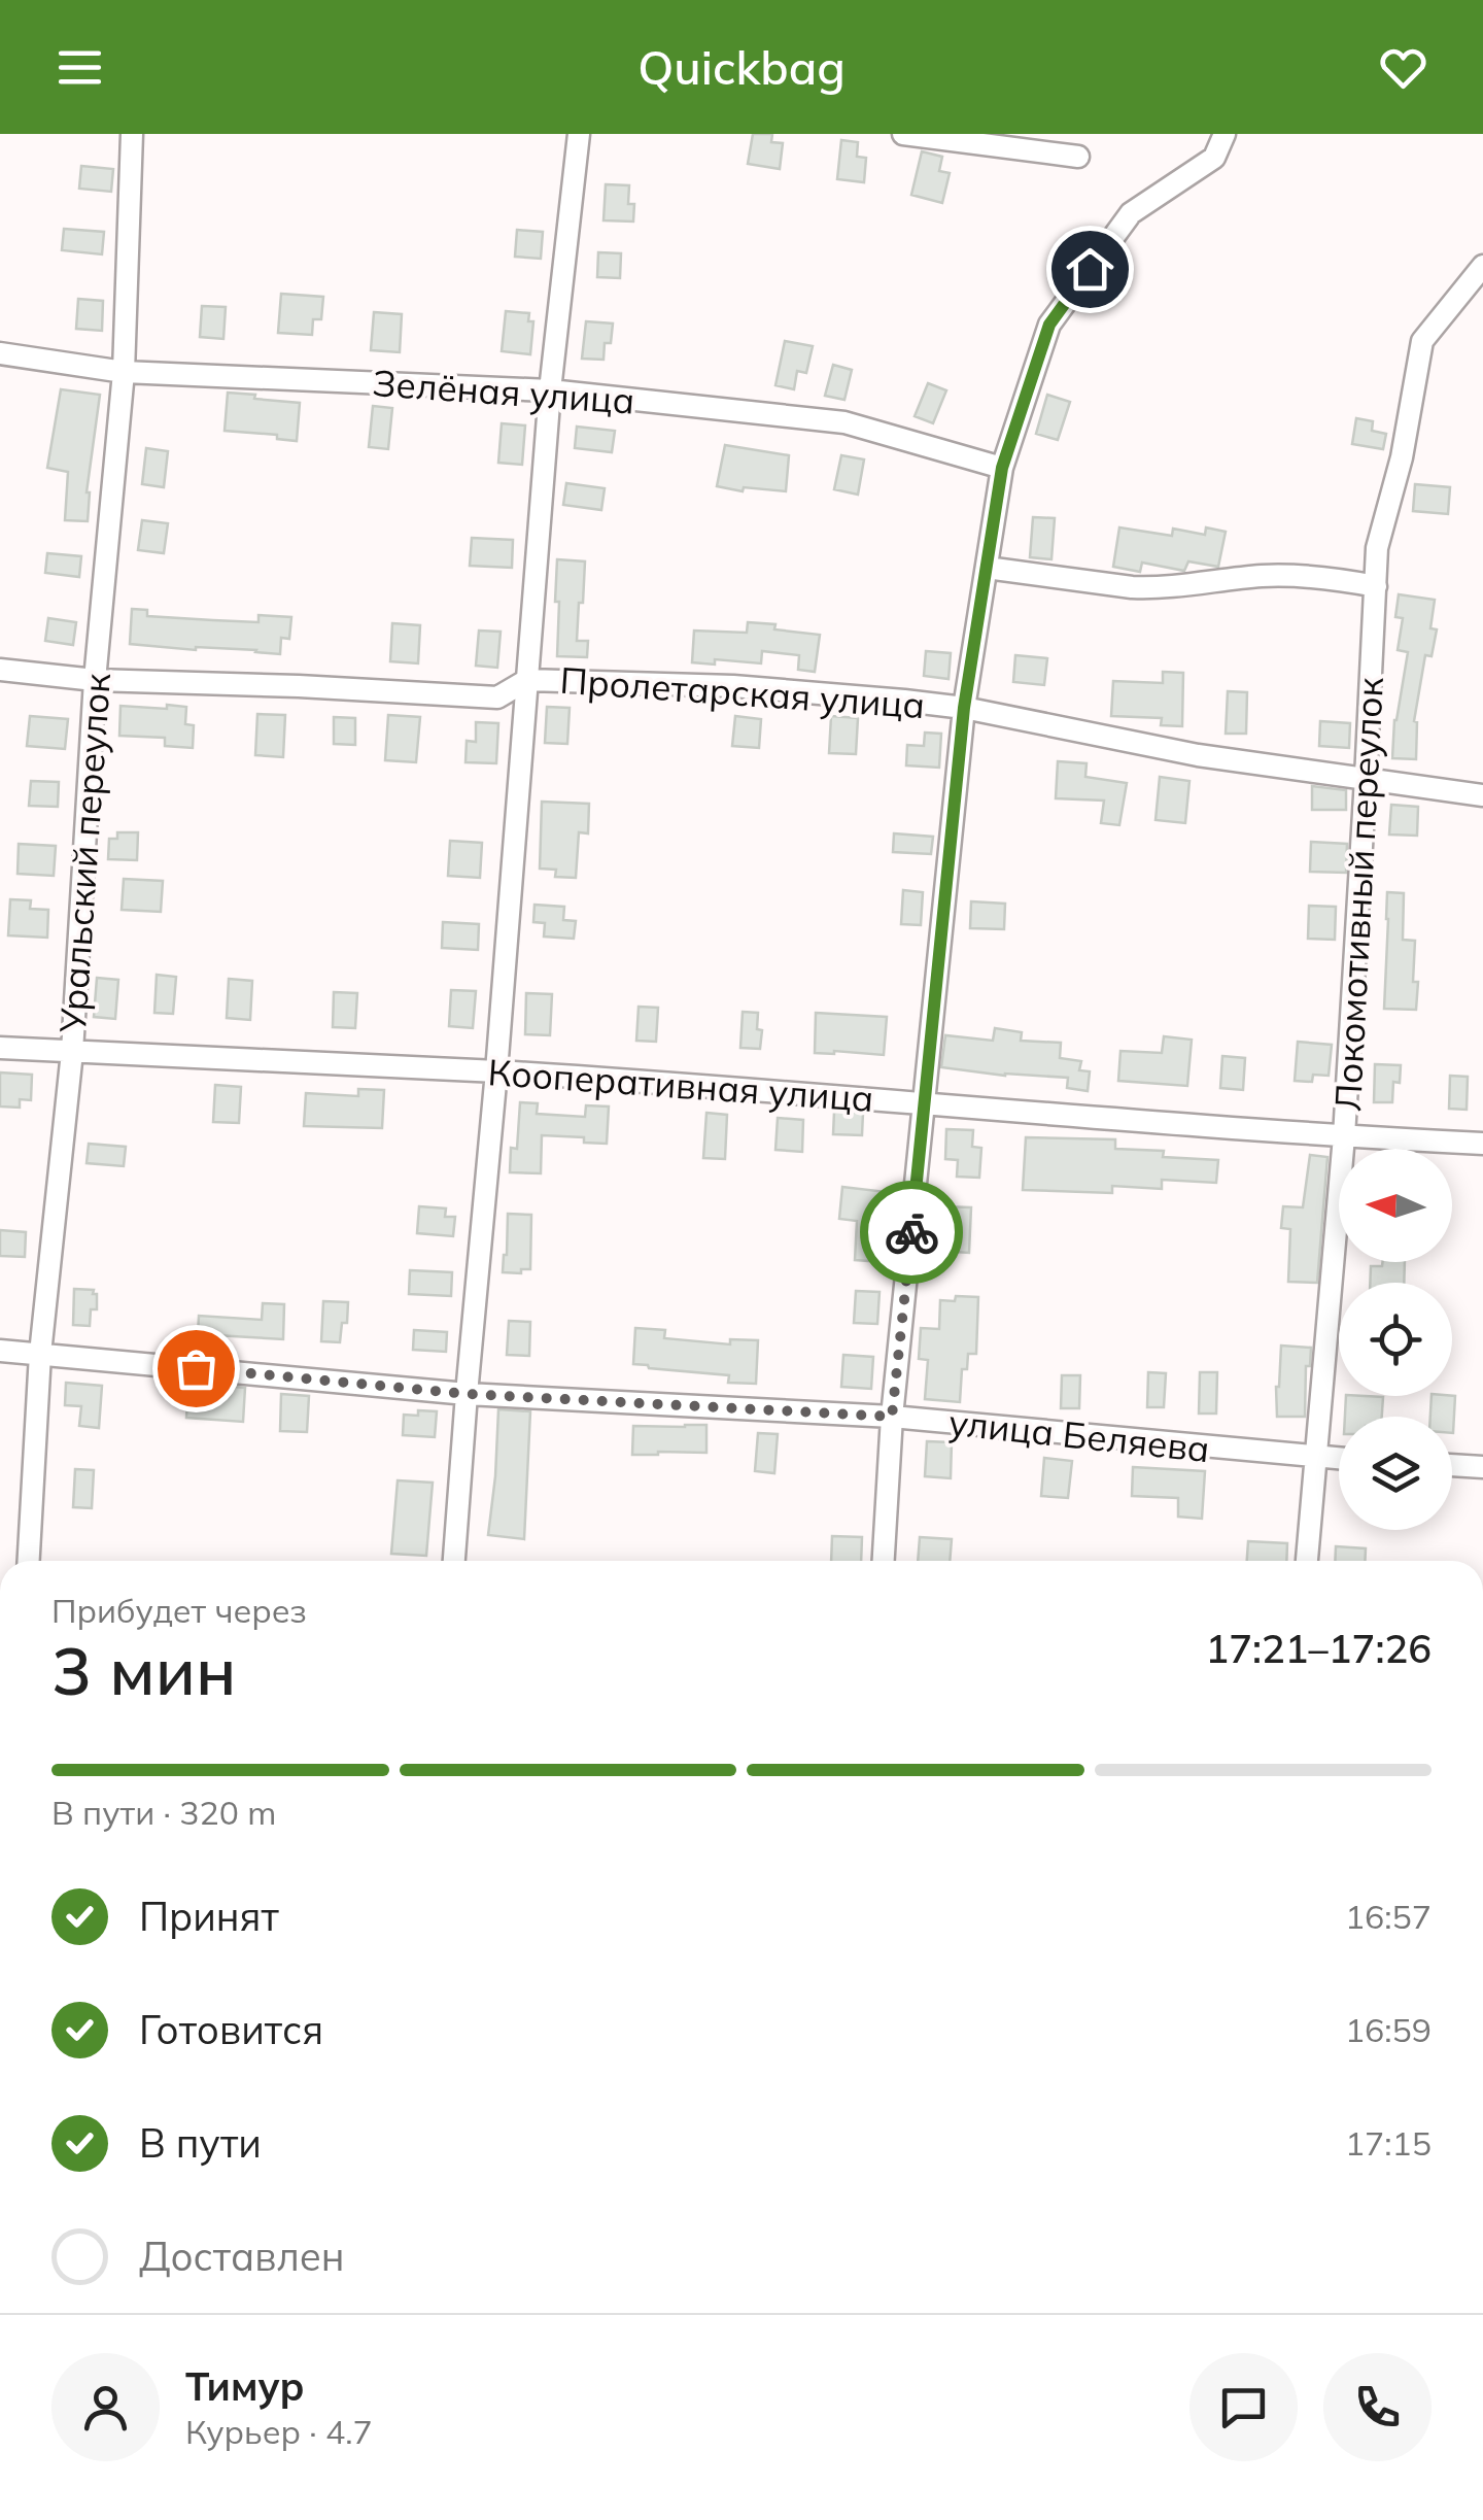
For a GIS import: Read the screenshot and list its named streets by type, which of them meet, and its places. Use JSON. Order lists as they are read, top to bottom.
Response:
{
  "streets": {
    "street": [
      "Зелёная улица",
      "Пролетарская улица",
      "Уральский переулок",
      "Локомотивный переулок",
      "Кооперативная улица",
      "улица Беляева"
    ]
  },
  "crossings": [
    ["Зелёная улица", "Уральский переулок"],
    ["Пролетарская улица", "Уральский переулок"],
    ["Пролетарская улица", "Локомотивный переулок"],
    ["Уральский переулок", "Кооперативная улица"],
    ["Уральский переулок", "улица Беляева"],
    ["Локомотивный переулок", "Кооперативная улица"],
    ["Локомотивный переулок", "улица Беляева"]
  ],
  "north": "left",
  "page": {
    "header": "Quickbag",
    "heading": ["3 мин", "Прибудет через", "17:21–17:26"],
    "panel": ["Тимур", "Курьер · 4.7"],
    "bar": "В пути · 320 m",
    "list": [
      ["Принят", "16:57"],
      ["Готовится", "16:59"],
      ["В пути", "17:15"],
      "Доставлен"
    ]
  }
}
